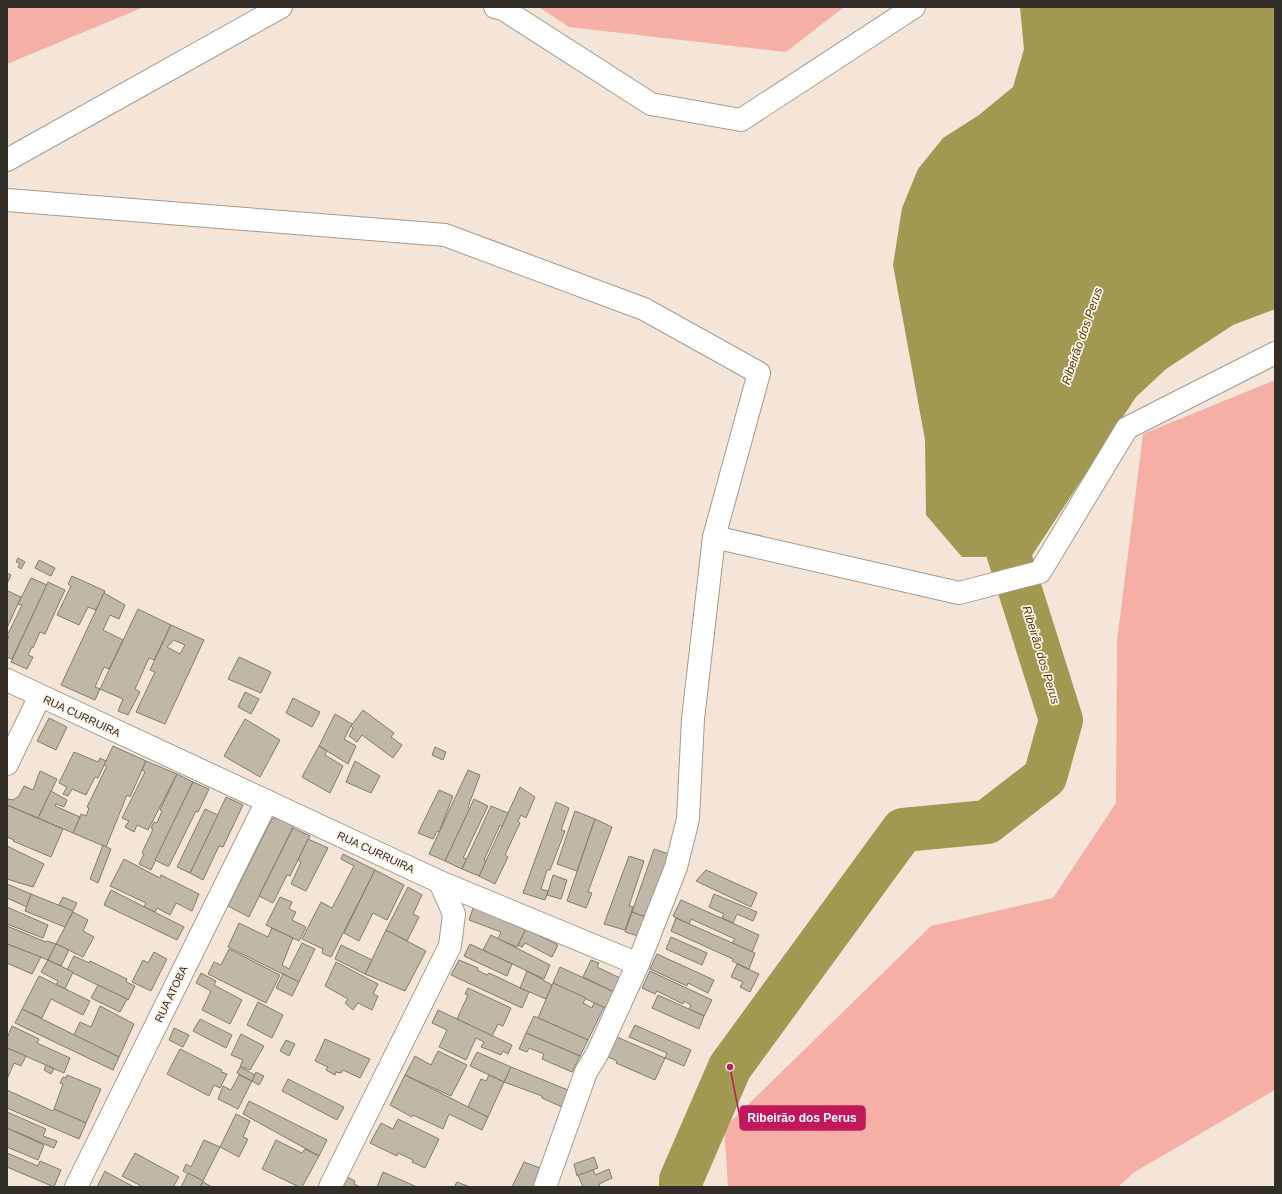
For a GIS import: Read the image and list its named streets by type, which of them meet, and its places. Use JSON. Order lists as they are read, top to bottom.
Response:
{
  "streets": {
    "street": ["RUA CURRUIRA", "RUA ATOBA"]
  },
  "crossings": [
    ["RUA CURRUIRA", "RUA ATOBA"]
  ],
  "water": ["Ribeirão dos Perus"],
  "places": ["Ribeirão dos Perus"]
}
